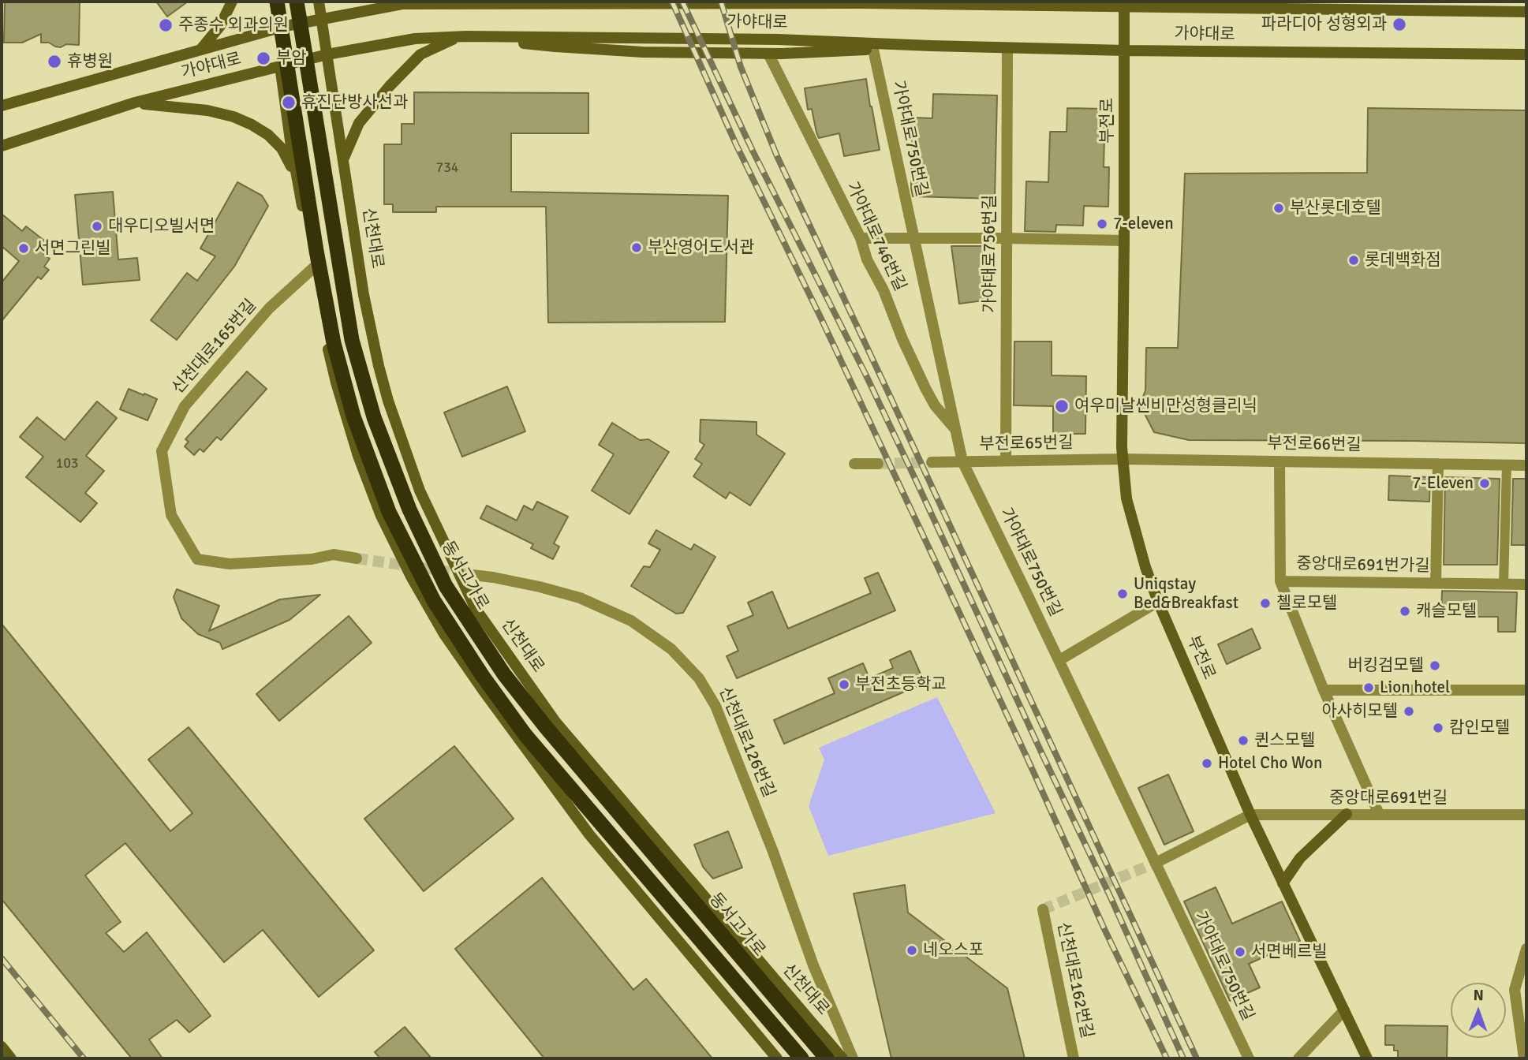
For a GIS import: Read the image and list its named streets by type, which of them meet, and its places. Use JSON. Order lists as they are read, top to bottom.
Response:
{
  "streets": {
    "highway": ["동서고가로"],
    "main road": ["가야대로", "부전로", "신천대로"],
    "street": [
      "가야대로750번길",
      "가야대로746번길",
      "가야대로756번길",
      "신천대로165번길",
      "부전로65번길",
      "부전로66번길",
      "중앙대로691번가길",
      "신천대로126번길",
      "중앙대로691번길",
      "신천대로162번길"
    ]
  },
  "crossings": [
    ["가야대로", "부전로"],
    ["가야대로", "신천대로"],
    ["가야대로", "가야대로756번길"],
    ["부전로", "부전로65번길"],
    ["부전로", "부전로66번길"],
    ["부전로", "중앙대로691번길"],
    ["가야대로750번길", "가야대로746번길"],
    ["가야대로750번길", "부전로65번길"],
    ["가야대로756번길", "부전로65번길"],
    ["부전로65번길", "부전로66번길"],
    ["부전로66번길", "중앙대로691번가길"],
    ["중앙대로691번가길", "중앙대로691번길"]
  ],
  "places": [
    "파라디아 성형외과",
    "주종수 외과의원",
    "부암",
    "휴병원",
    "휴진단방사선과",
    "부산롯데호텔",
    "7-eleven",
    "대우디오빌서면",
    "부산영어도서관",
    "서면그린빌",
    "롯데백화점",
    "여우미날씬비만성형클리닉",
    "7-Eleven",
    "Uniqstay Bed&Breakfast",
    "첼로모텔",
    "캐슬모텔",
    "버킹검모텔",
    "부전초등학교",
    "Lion hotel",
    "아사히모텔",
    "캄인모텔",
    "퀸스모텔",
    "Hotel Cho Won",
    "네오스포",
    "서면베르빌"
  ],
  "house_numbers": ["734", "103"],
  "north": "top"
}
